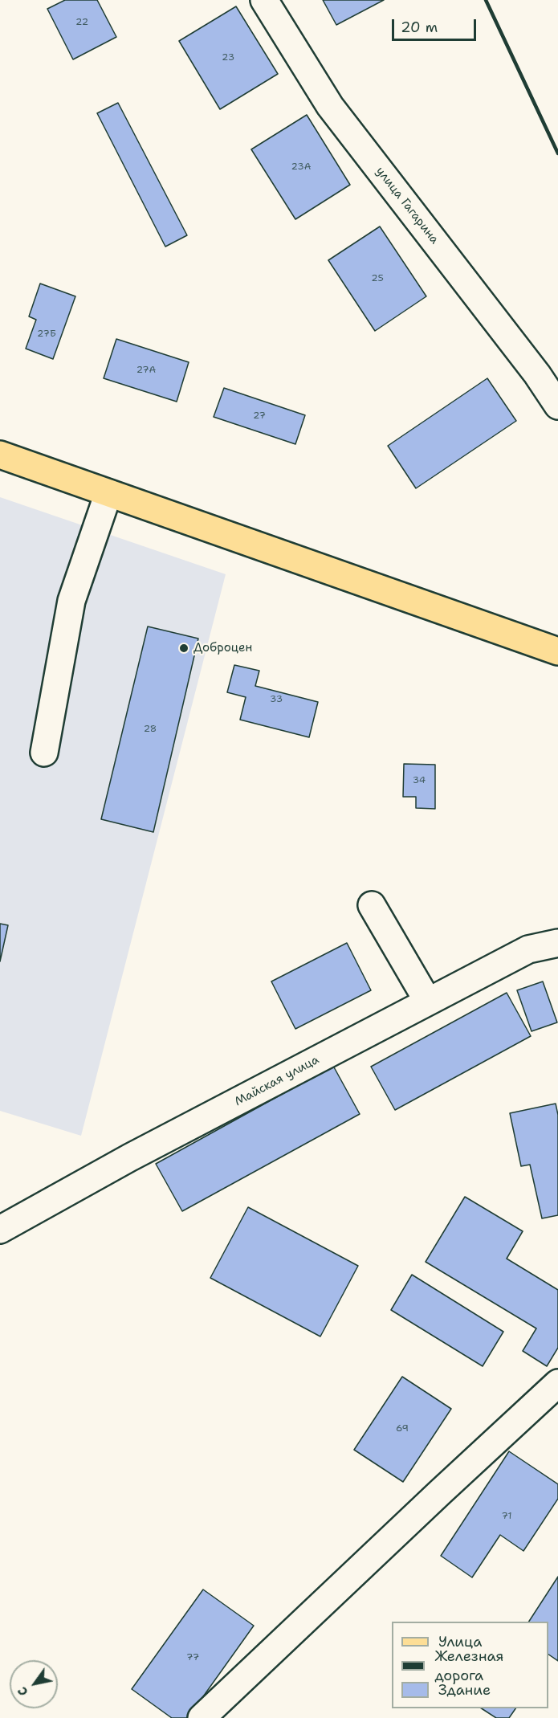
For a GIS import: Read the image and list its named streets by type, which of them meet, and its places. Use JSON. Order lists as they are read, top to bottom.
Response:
{
  "streets": {
    "street": ["улица Гагарина", "Майская улица"]
  },
  "places": ["Доброцен"],
  "house_numbers": [
    "22",
    "23",
    "23А",
    "25",
    "27Б",
    "27А",
    "27",
    "33",
    "28",
    "34",
    "69",
    "71",
    "77"
  ],
  "legend": ["Улица", "Железная дорога", "Здание"],
  "scale_bar": "20 m",
  "north": "bottom left"
}
